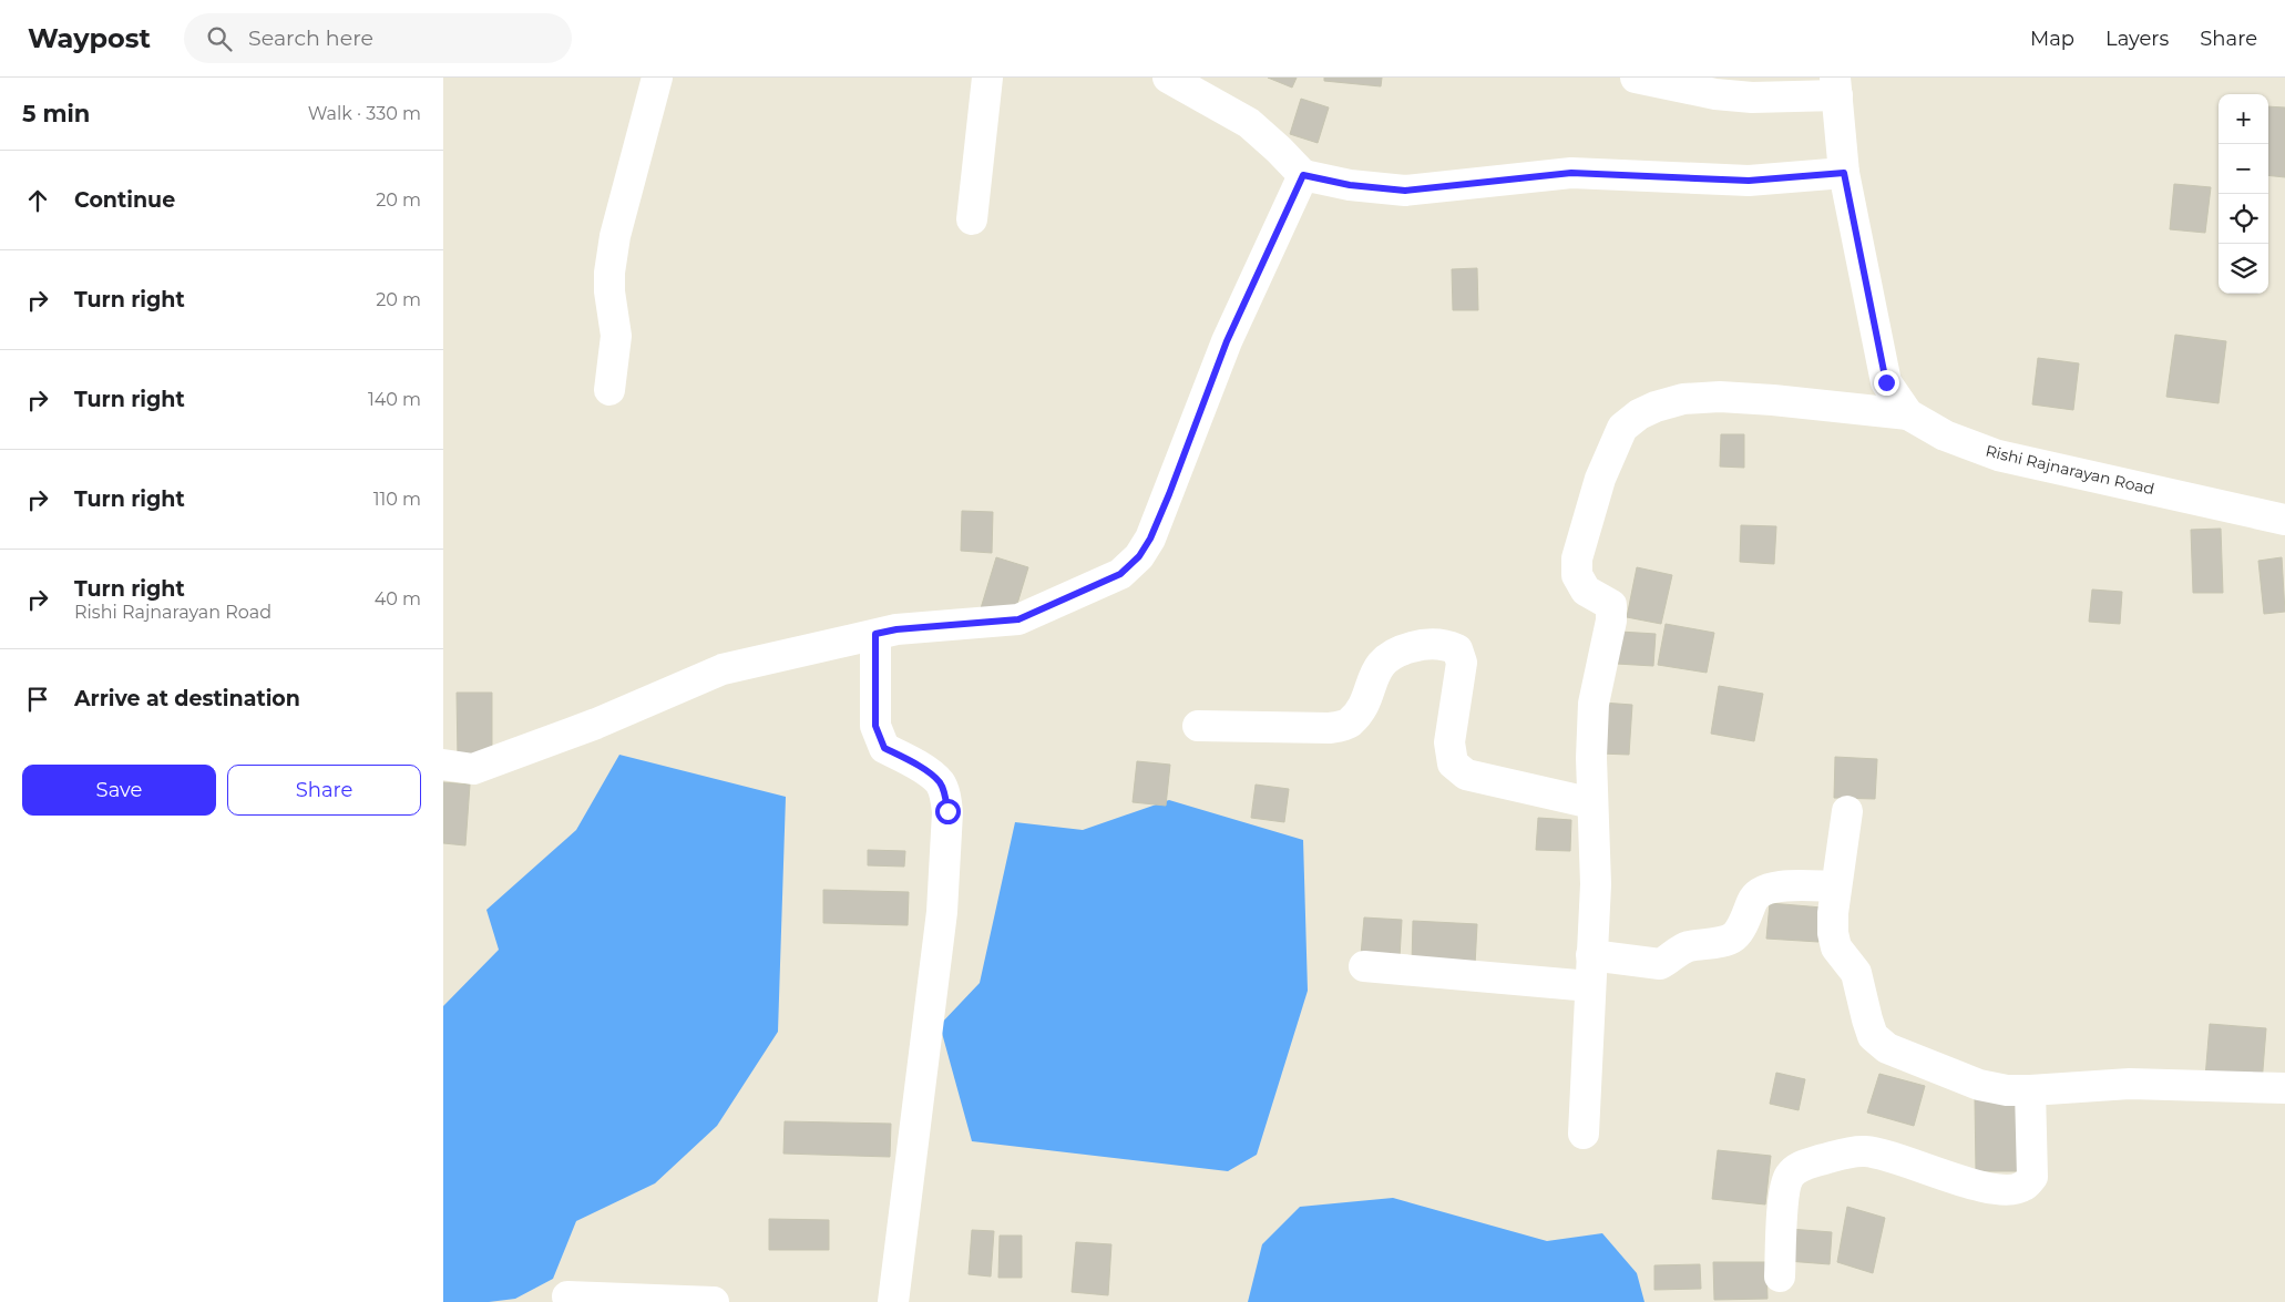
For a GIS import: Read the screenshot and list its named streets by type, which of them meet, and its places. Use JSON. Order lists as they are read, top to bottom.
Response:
{
  "streets": {
    "street": ["Rishi Rajnarayan Road"]
  },
  "page": {
    "header": "Waypost",
    "search": "Search here",
    "nav": ["Map", "Layers", "Share"],
    "heading": ["5 min", "Walk · 330 m"],
    "map_buttons": ["+", "−"],
    "list": [
      ["Continue", "20 m"],
      ["Turn right", "20 m"],
      ["Turn right", "140 m"],
      ["Turn right", "110 m"],
      ["Turn right", "Rishi Rajnarayan Road", "40 m"],
      "Arrive at destination"
    ],
    "buttons": ["Save", "Share"]
  }
}
